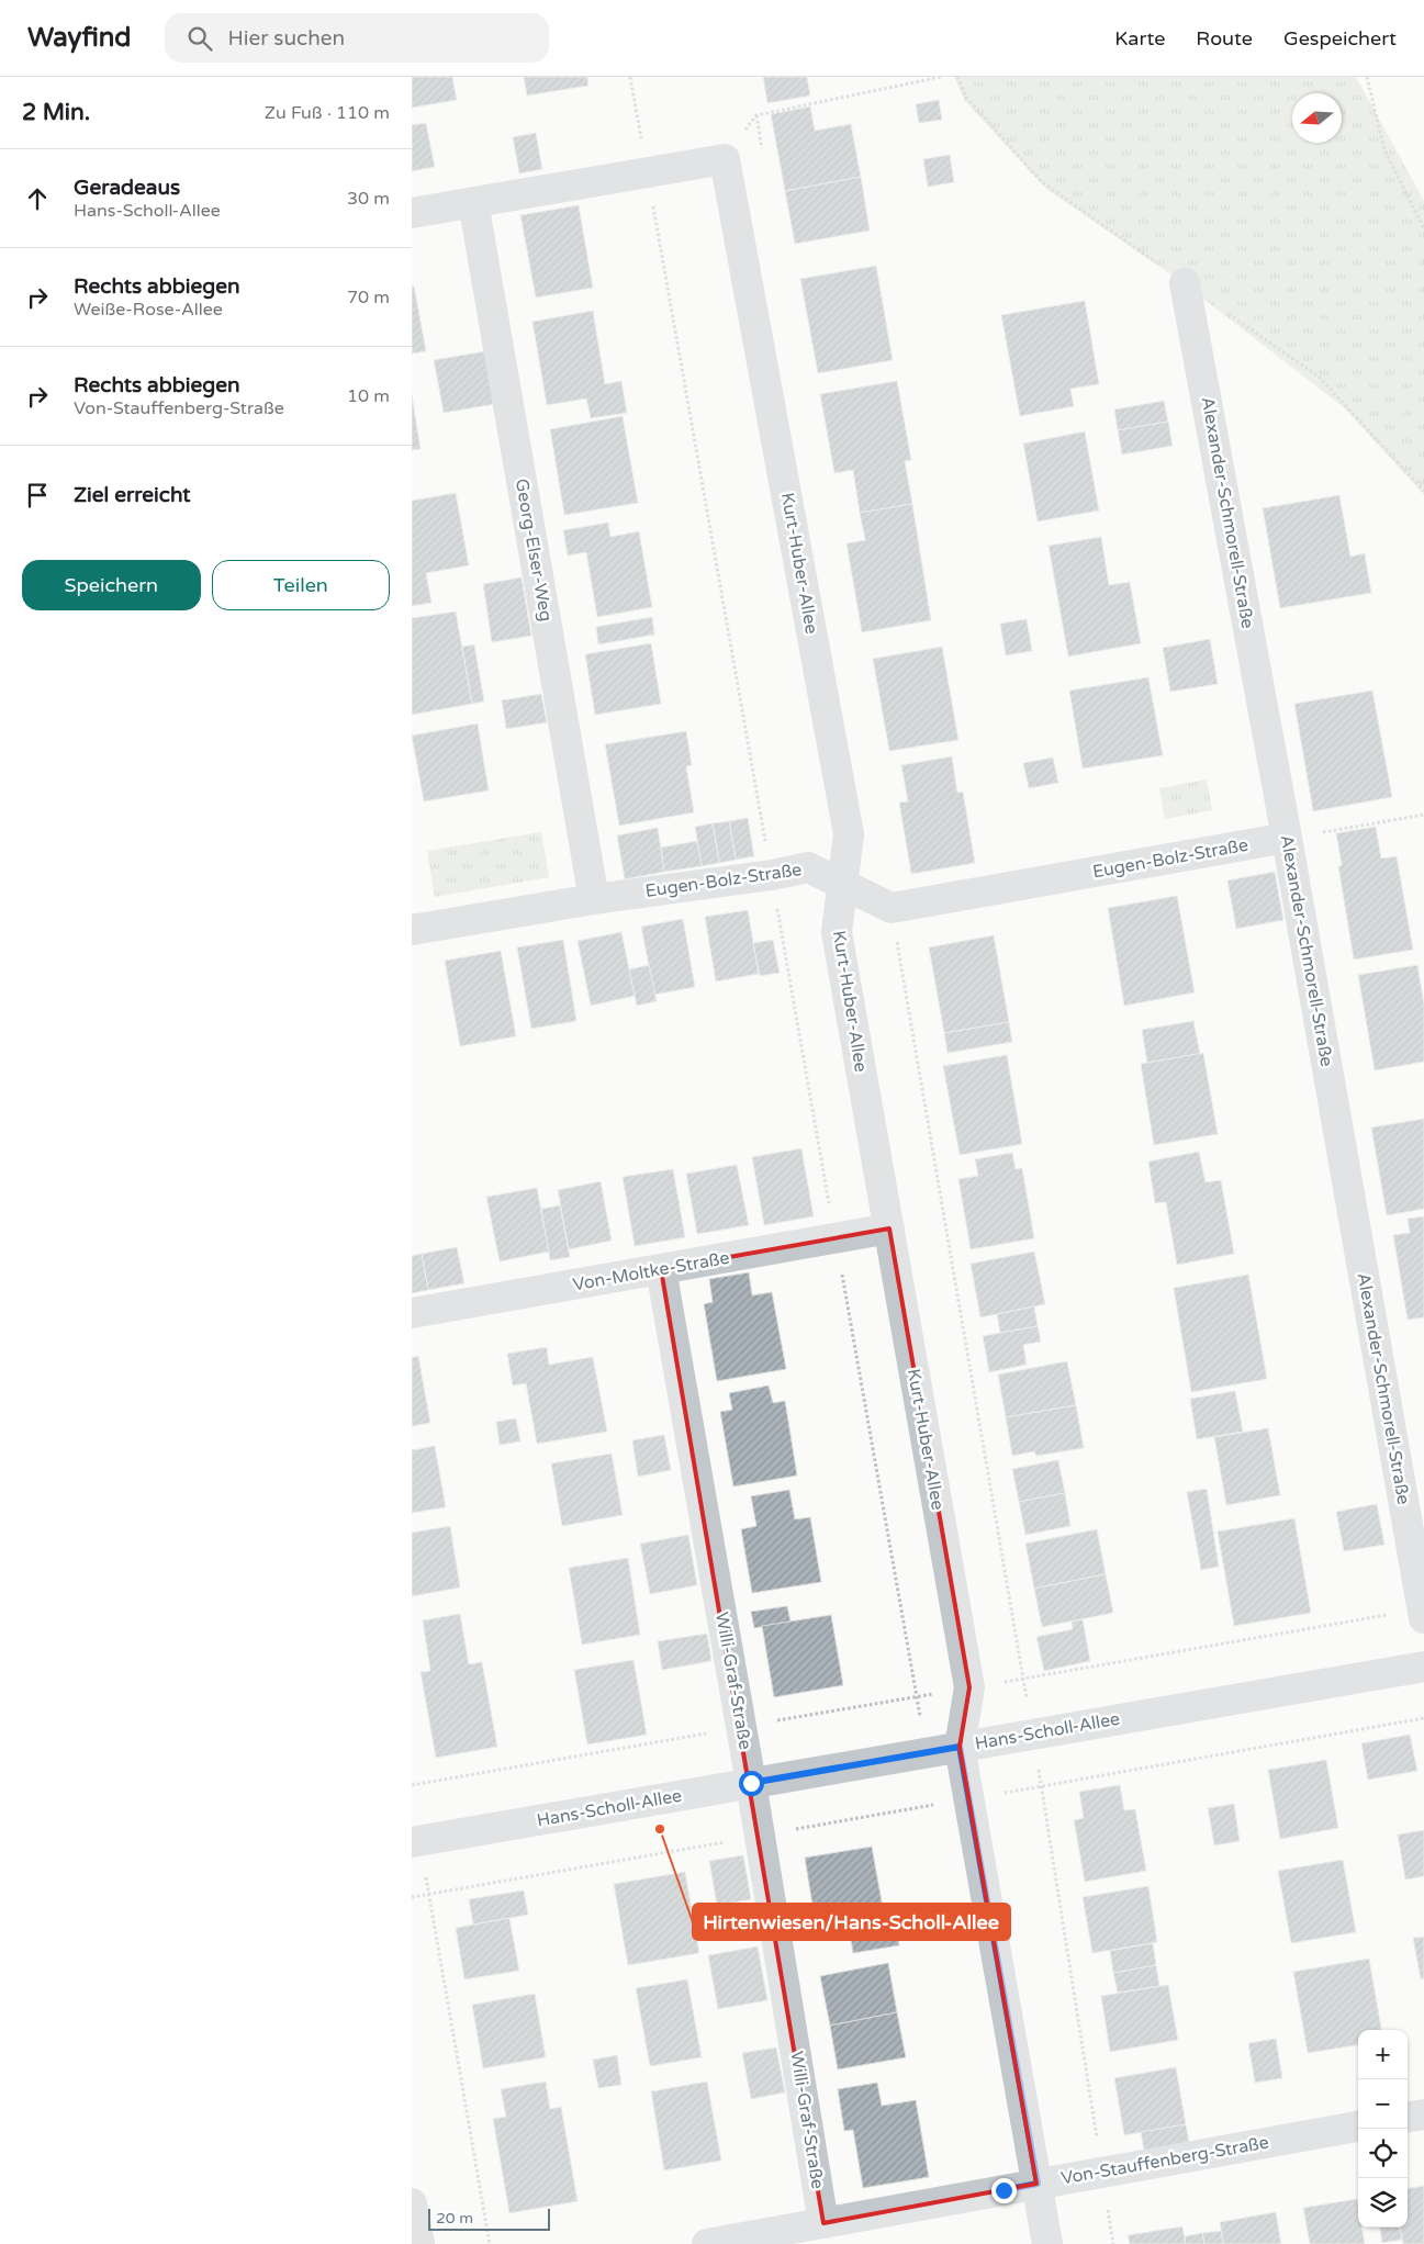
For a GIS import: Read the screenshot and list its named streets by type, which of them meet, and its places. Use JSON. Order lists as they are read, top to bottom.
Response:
{
  "streets": {
    "street": [
      "Alexander-Schmorell-Straße",
      "Georg-Elser-Weg",
      "Kurt-Huber-Allee",
      "Eugen-Bolz-Straße",
      "Von-Moltke-Straße",
      "Willi-Graf-Straße",
      "Hans-Scholl-Allee",
      "Von-Stauffenberg-Straße"
    ]
  },
  "crossings": [
    ["Alexander-Schmorell-Straße", "Eugen-Bolz-Straße"],
    ["Georg-Elser-Weg", "Eugen-Bolz-Straße"],
    ["Kurt-Huber-Allee", "Eugen-Bolz-Straße"],
    ["Kurt-Huber-Allee", "Von-Moltke-Straße"],
    ["Kurt-Huber-Allee", "Hans-Scholl-Allee"],
    ["Von-Moltke-Straße", "Willi-Graf-Straße"],
    ["Willi-Graf-Straße", "Hans-Scholl-Allee"],
    ["Willi-Graf-Straße", "Von-Stauffenberg-Straße"]
  ],
  "places": ["Hirtenwiesen/Hans-Scholl-Allee"],
  "scale_bar": "20 m",
  "north": "left",
  "page": {
    "header": "Wayfind",
    "search": "Hier suchen",
    "nav": ["Karte", "Route", "Gespeichert"],
    "heading": ["2 Min.", "Zu Fuß · 110 m"],
    "list": [
      ["Geradeaus", "Hans-Scholl-Allee", "30 m"],
      ["Rechts abbiegen", "Weiße-Rose-Allee", "70 m"],
      ["Rechts abbiegen", "Von-Stauffenberg-Straße", "10 m"],
      "Ziel erreicht"
    ],
    "buttons": ["Speichern", "Teilen"],
    "map_buttons": ["+", "−"],
    "scale": "20 m"
  }
}
